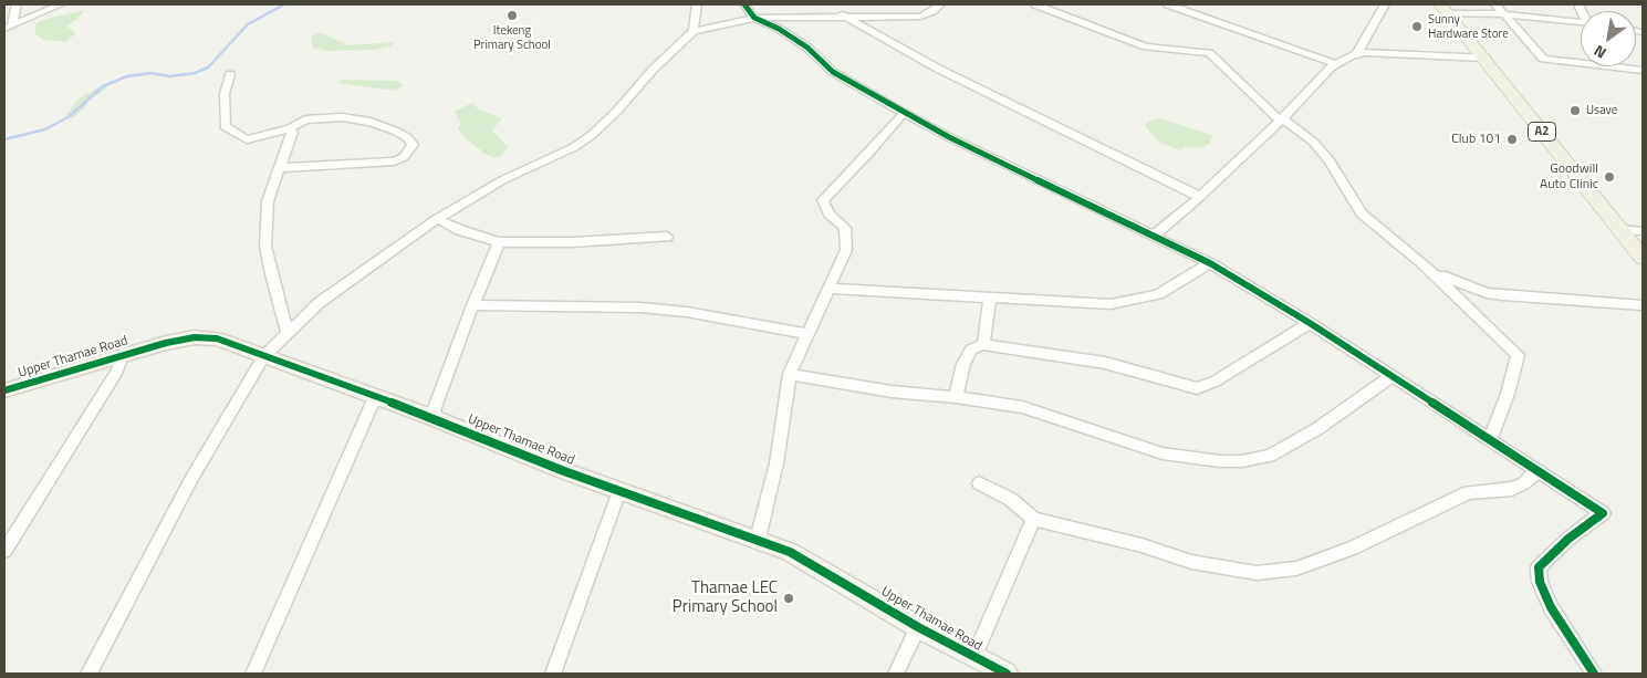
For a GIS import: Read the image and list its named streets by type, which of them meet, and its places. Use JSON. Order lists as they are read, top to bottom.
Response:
{
  "streets": {
    "main road": ["A2"],
    "street": ["Upper Thamae Road"]
  },
  "places": [
    "Itekeng Primary School",
    "Sunny Hardware Store",
    "Usave",
    "Club 101",
    "Goodwill Auto Clinic",
    "Thamae LEC Primary School"
  ],
  "north": "bottom left"
}
